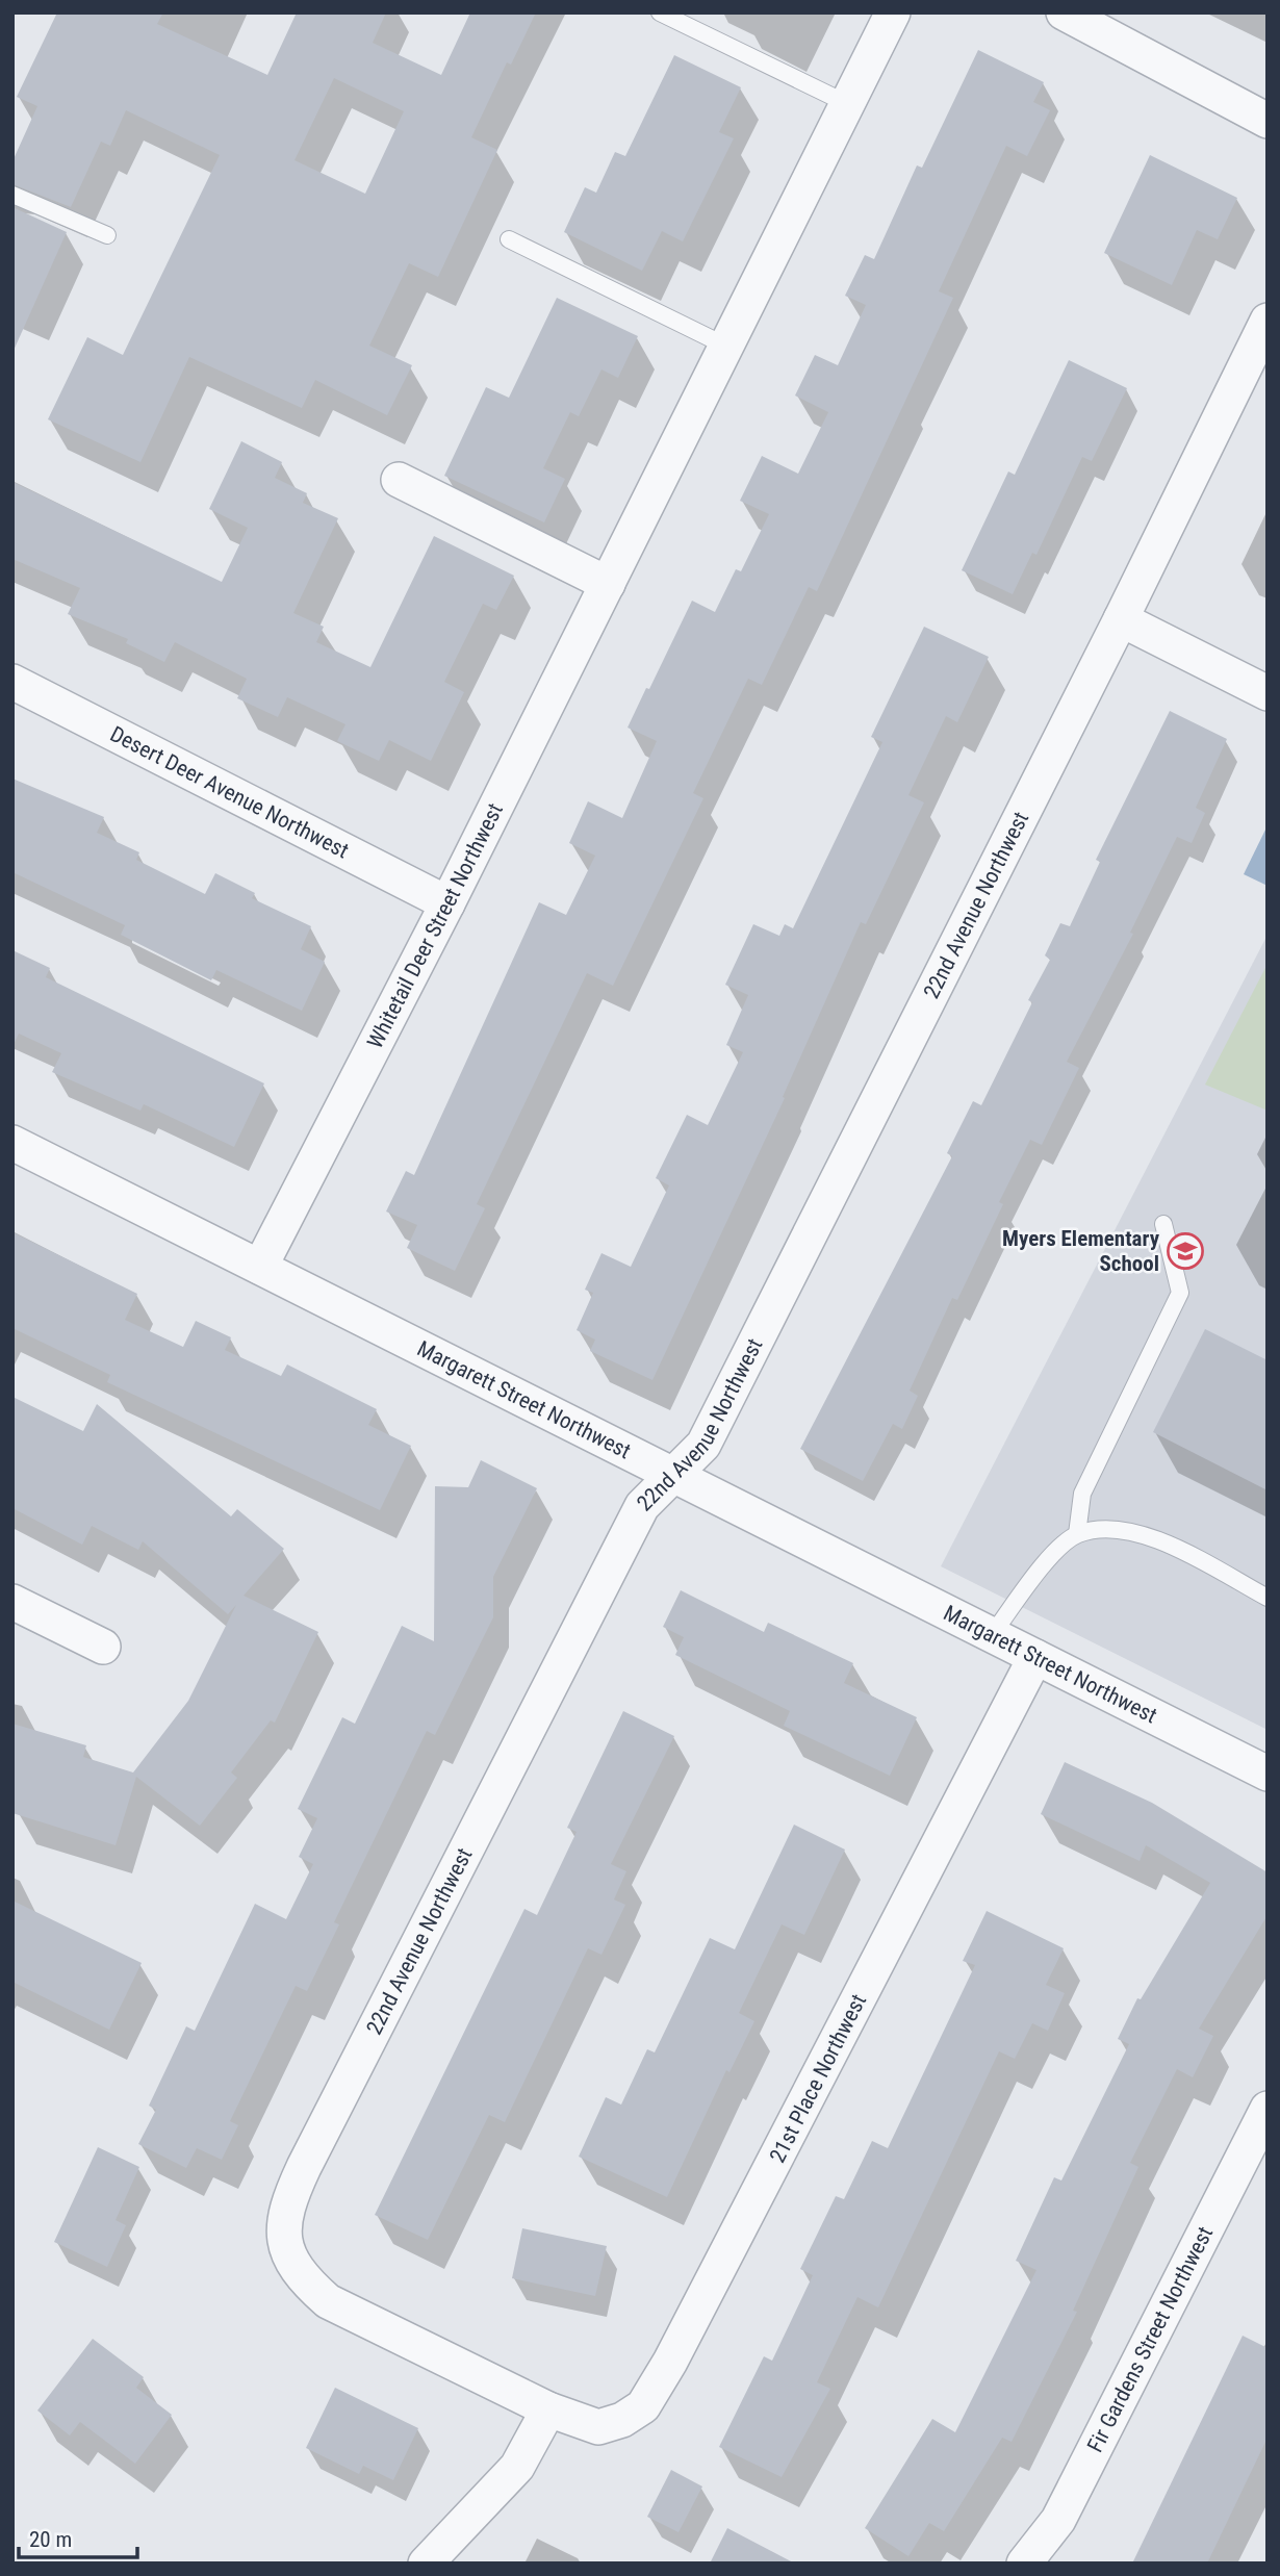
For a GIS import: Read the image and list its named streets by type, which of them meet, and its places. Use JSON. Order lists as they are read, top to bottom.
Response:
{
  "streets": {
    "street": [
      "Desert Deer Avenue Northwest",
      "22nd Avenue Northwest",
      "Whitetail Deer Street Northwest",
      "Margarett Street Northwest",
      "21st Place Northwest",
      "Fir Gardens Street Northwest"
    ]
  },
  "crossings": [
    ["Desert Deer Avenue Northwest", "Whitetail Deer Street Northwest"],
    ["22nd Avenue Northwest", "Margarett Street Northwest"],
    ["22nd Avenue Northwest", "21st Place Northwest"],
    ["Whitetail Deer Street Northwest", "Margarett Street Northwest"],
    ["Margarett Street Northwest", "21st Place Northwest"]
  ],
  "places": {
    "school or university": ["Myers Elementary School"]
  },
  "scale_bar": "20 m"
}
